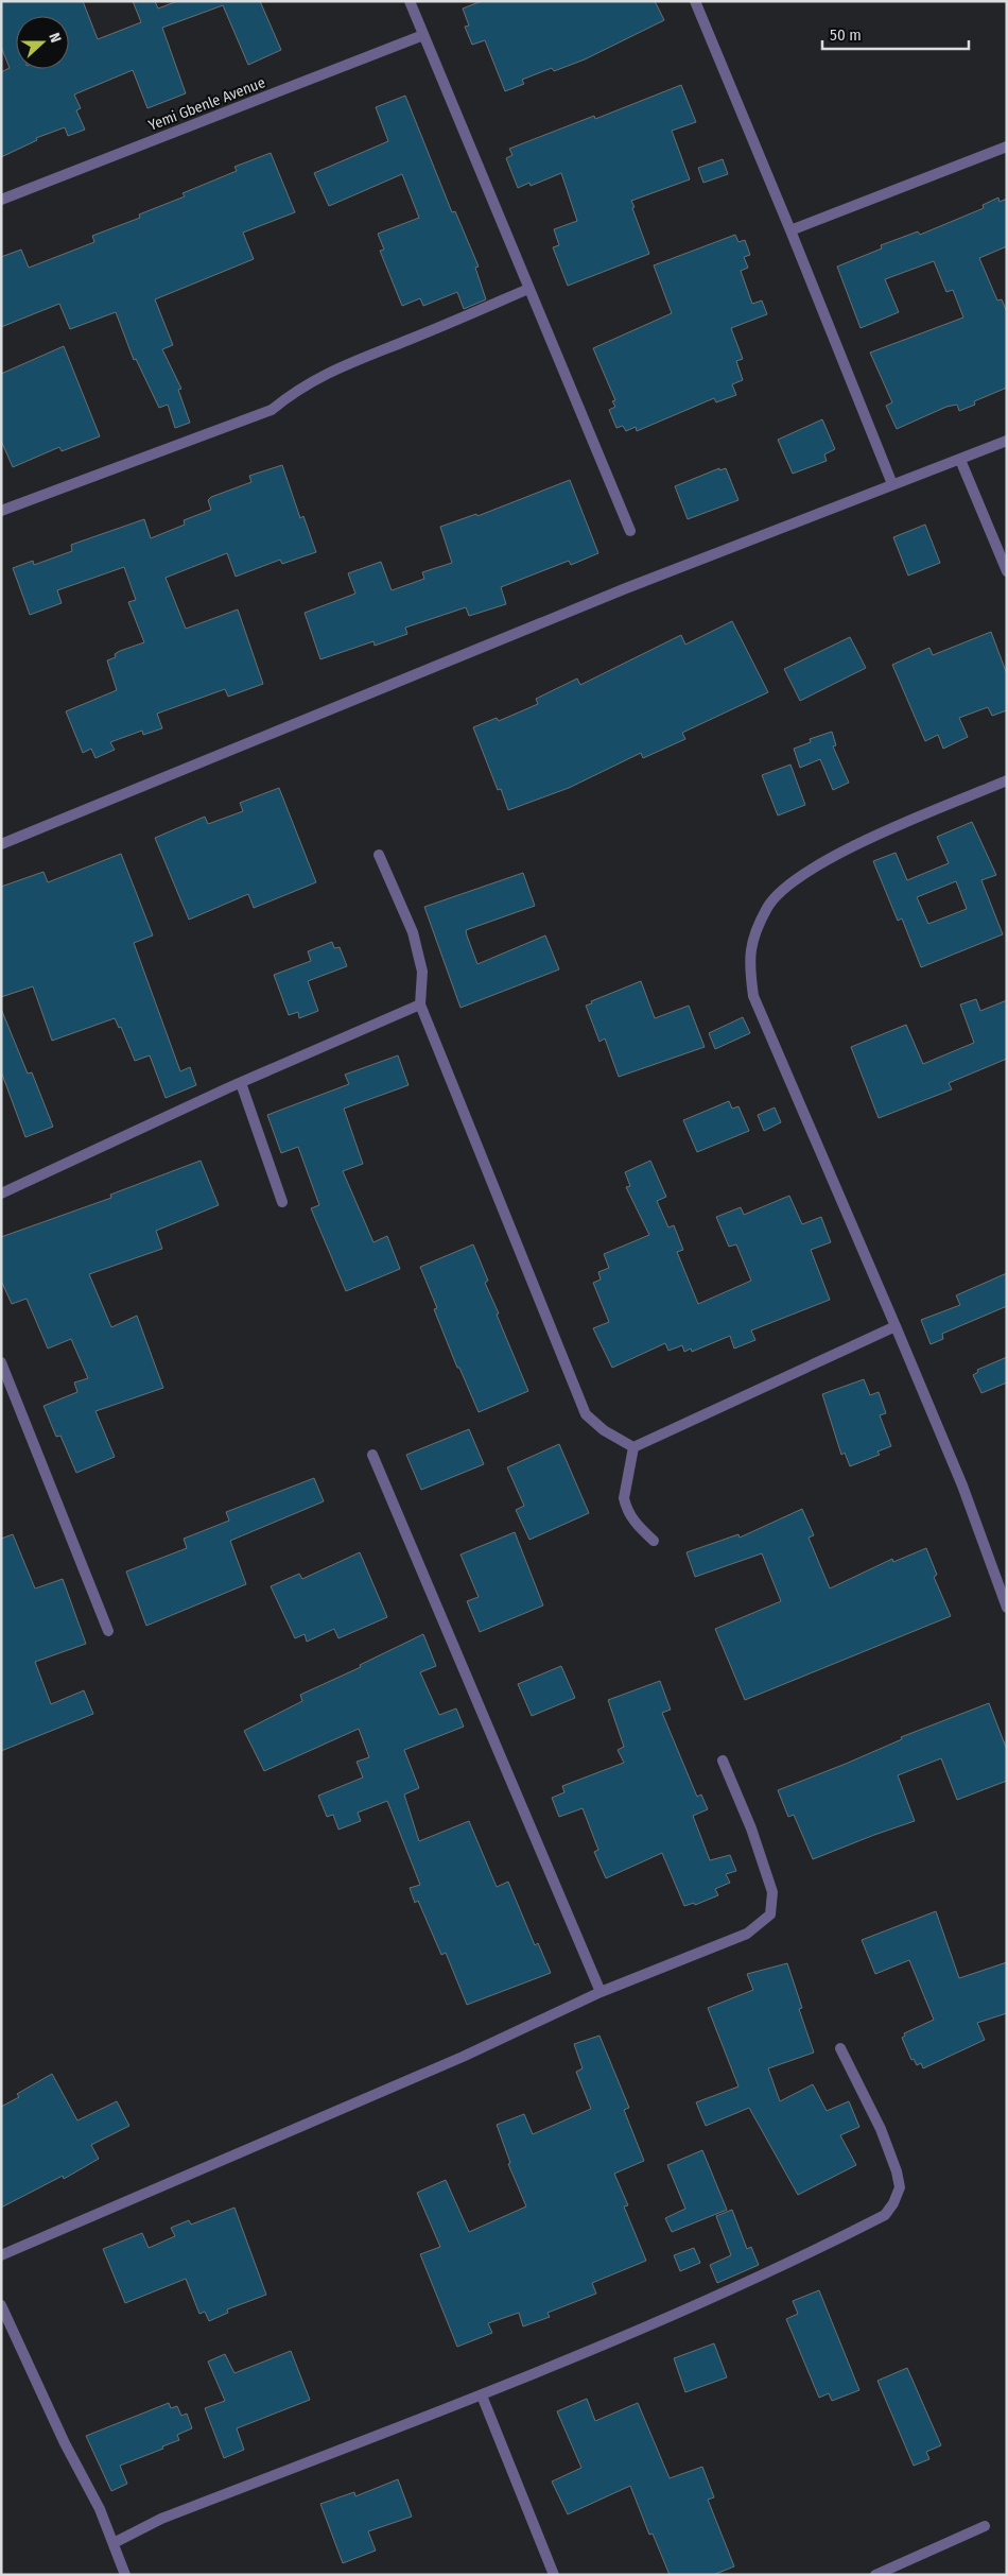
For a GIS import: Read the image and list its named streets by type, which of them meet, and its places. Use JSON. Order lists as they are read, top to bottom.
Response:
{
  "streets": {
    "street": ["Yemi Gbenle Avenue"]
  },
  "scale_bar": "50 m",
  "north": "right"
}
